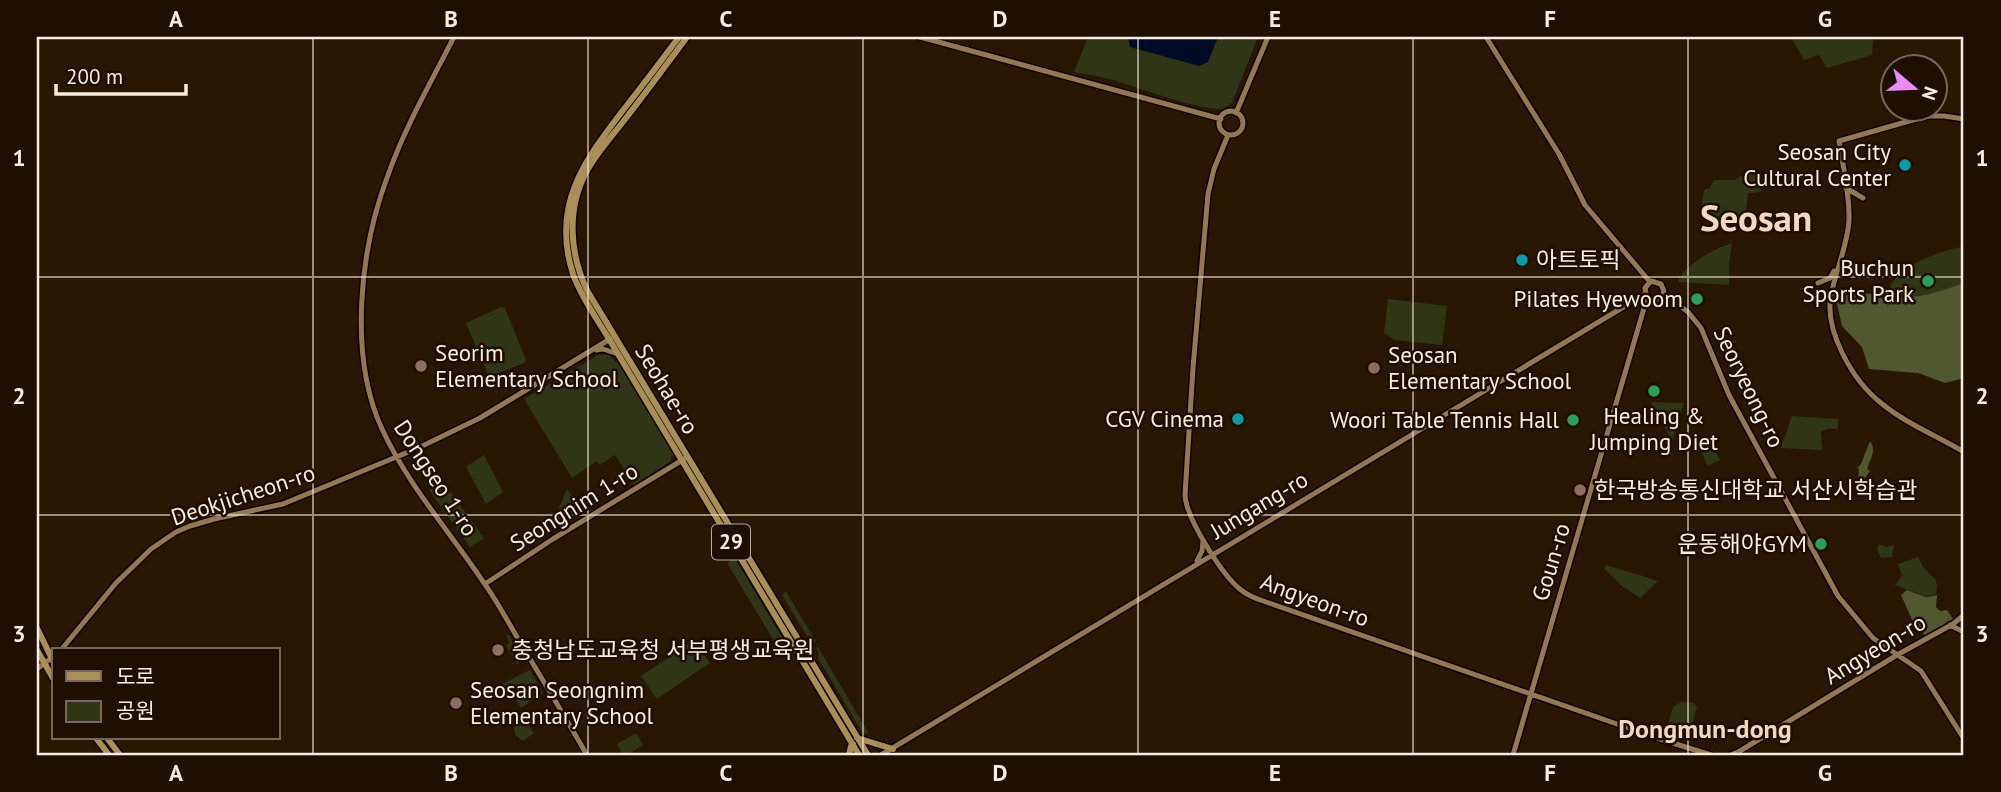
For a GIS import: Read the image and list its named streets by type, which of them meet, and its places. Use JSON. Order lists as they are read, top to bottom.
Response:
{
  "streets": {
    "main road": ["Seohae-ro", "29"],
    "street": [
      "Seoryeong-ro",
      "Dongseo 1-ro",
      "Deokjicheon-ro",
      "Jungang-ro",
      "Seongnim 1-ro",
      "Goun-ro",
      "Angyeon-ro"
    ]
  },
  "crossings": [
    ["Seoryeong-ro", "Jungang-ro"],
    ["Seoryeong-ro", "Goun-ro"],
    ["Seoryeong-ro", "Angyeon-ro"],
    ["Seohae-ro", "Deokjicheon-ro"],
    ["Seohae-ro", "Seongnim 1-ro"],
    ["Dongseo 1-ro", "Deokjicheon-ro"],
    ["Dongseo 1-ro", "Seongnim 1-ro"],
    ["Jungang-ro", "Goun-ro"],
    ["Jungang-ro", "Angyeon-ro"],
    ["Goun-ro", "Angyeon-ro"]
  ],
  "districts": ["Seosan", "Dongmun-dong"],
  "places": [
    "Seosan City Cultural Center",
    "아트토픽",
    "Buchun Sports Park",
    "Pilates Hyewoom",
    "Seorim Elementary School",
    "Seosan Elementary School",
    "Healing & Jumping Diet",
    "CGV Cinema",
    "Woori Table Tennis Hall",
    "한국방송통신대학교 서산시학습관",
    "운동해야GYM",
    "충청남도교육청 서부평생교육원",
    "Seosan Seongnim Elementary School"
  ],
  "legend": ["도로", "공원"],
  "scale_bar": "200 m",
  "north": "right",
  "grid": {
    "columns": [
      "A",
      "B",
      "C",
      "D",
      "E",
      "F",
      "G"
    ],
    "rows": ["1", "2", "3"]
  }
}
